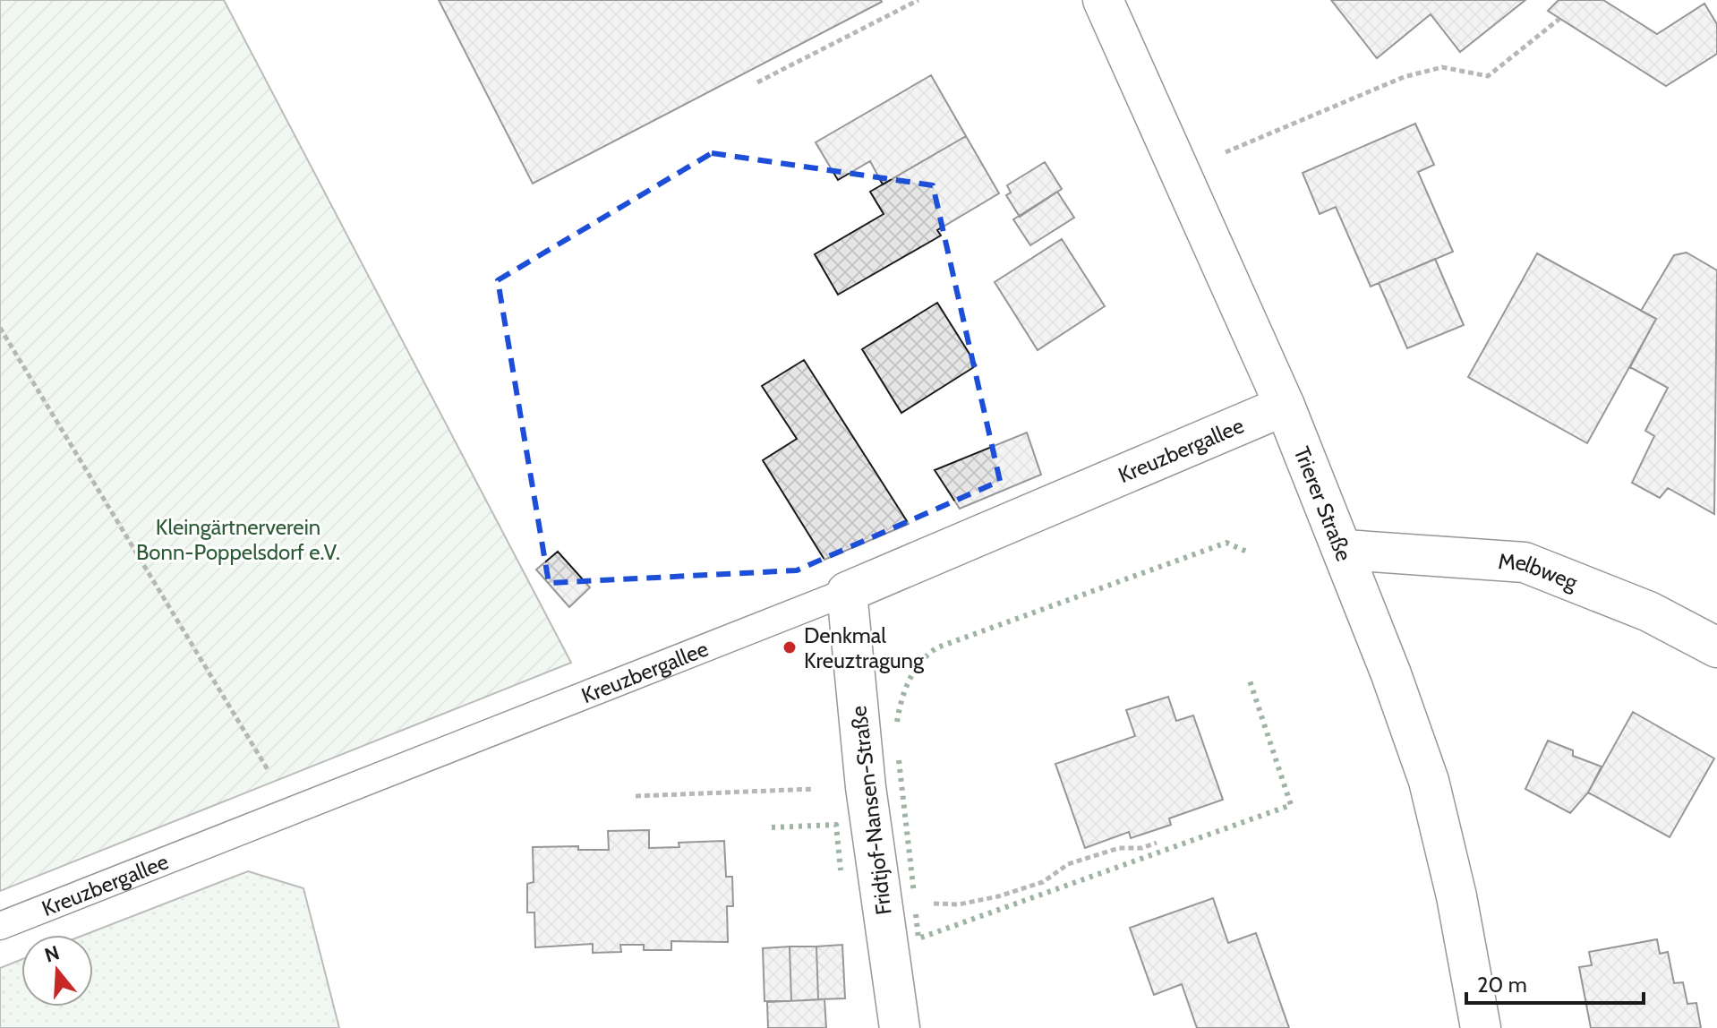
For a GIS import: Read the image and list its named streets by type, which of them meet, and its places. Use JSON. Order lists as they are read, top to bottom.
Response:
{
  "streets": {
    "street": [
      "Kreuzbergallee",
      "Trierer Straße",
      "Melbweg",
      "Fridtjof-Nansen-Straße"
    ]
  },
  "crossings": [
    ["Kreuzbergallee", "Trierer Straße"],
    ["Kreuzbergallee", "Fridtjof-Nansen-Straße"],
    ["Trierer Straße", "Melbweg"]
  ],
  "parks": ["Kleingärtnerverein Bonn-Poppelsdorf e.V."],
  "places": ["Denkmal Kreuztragung"],
  "scale_bar": "20 m",
  "north": "top"
}
